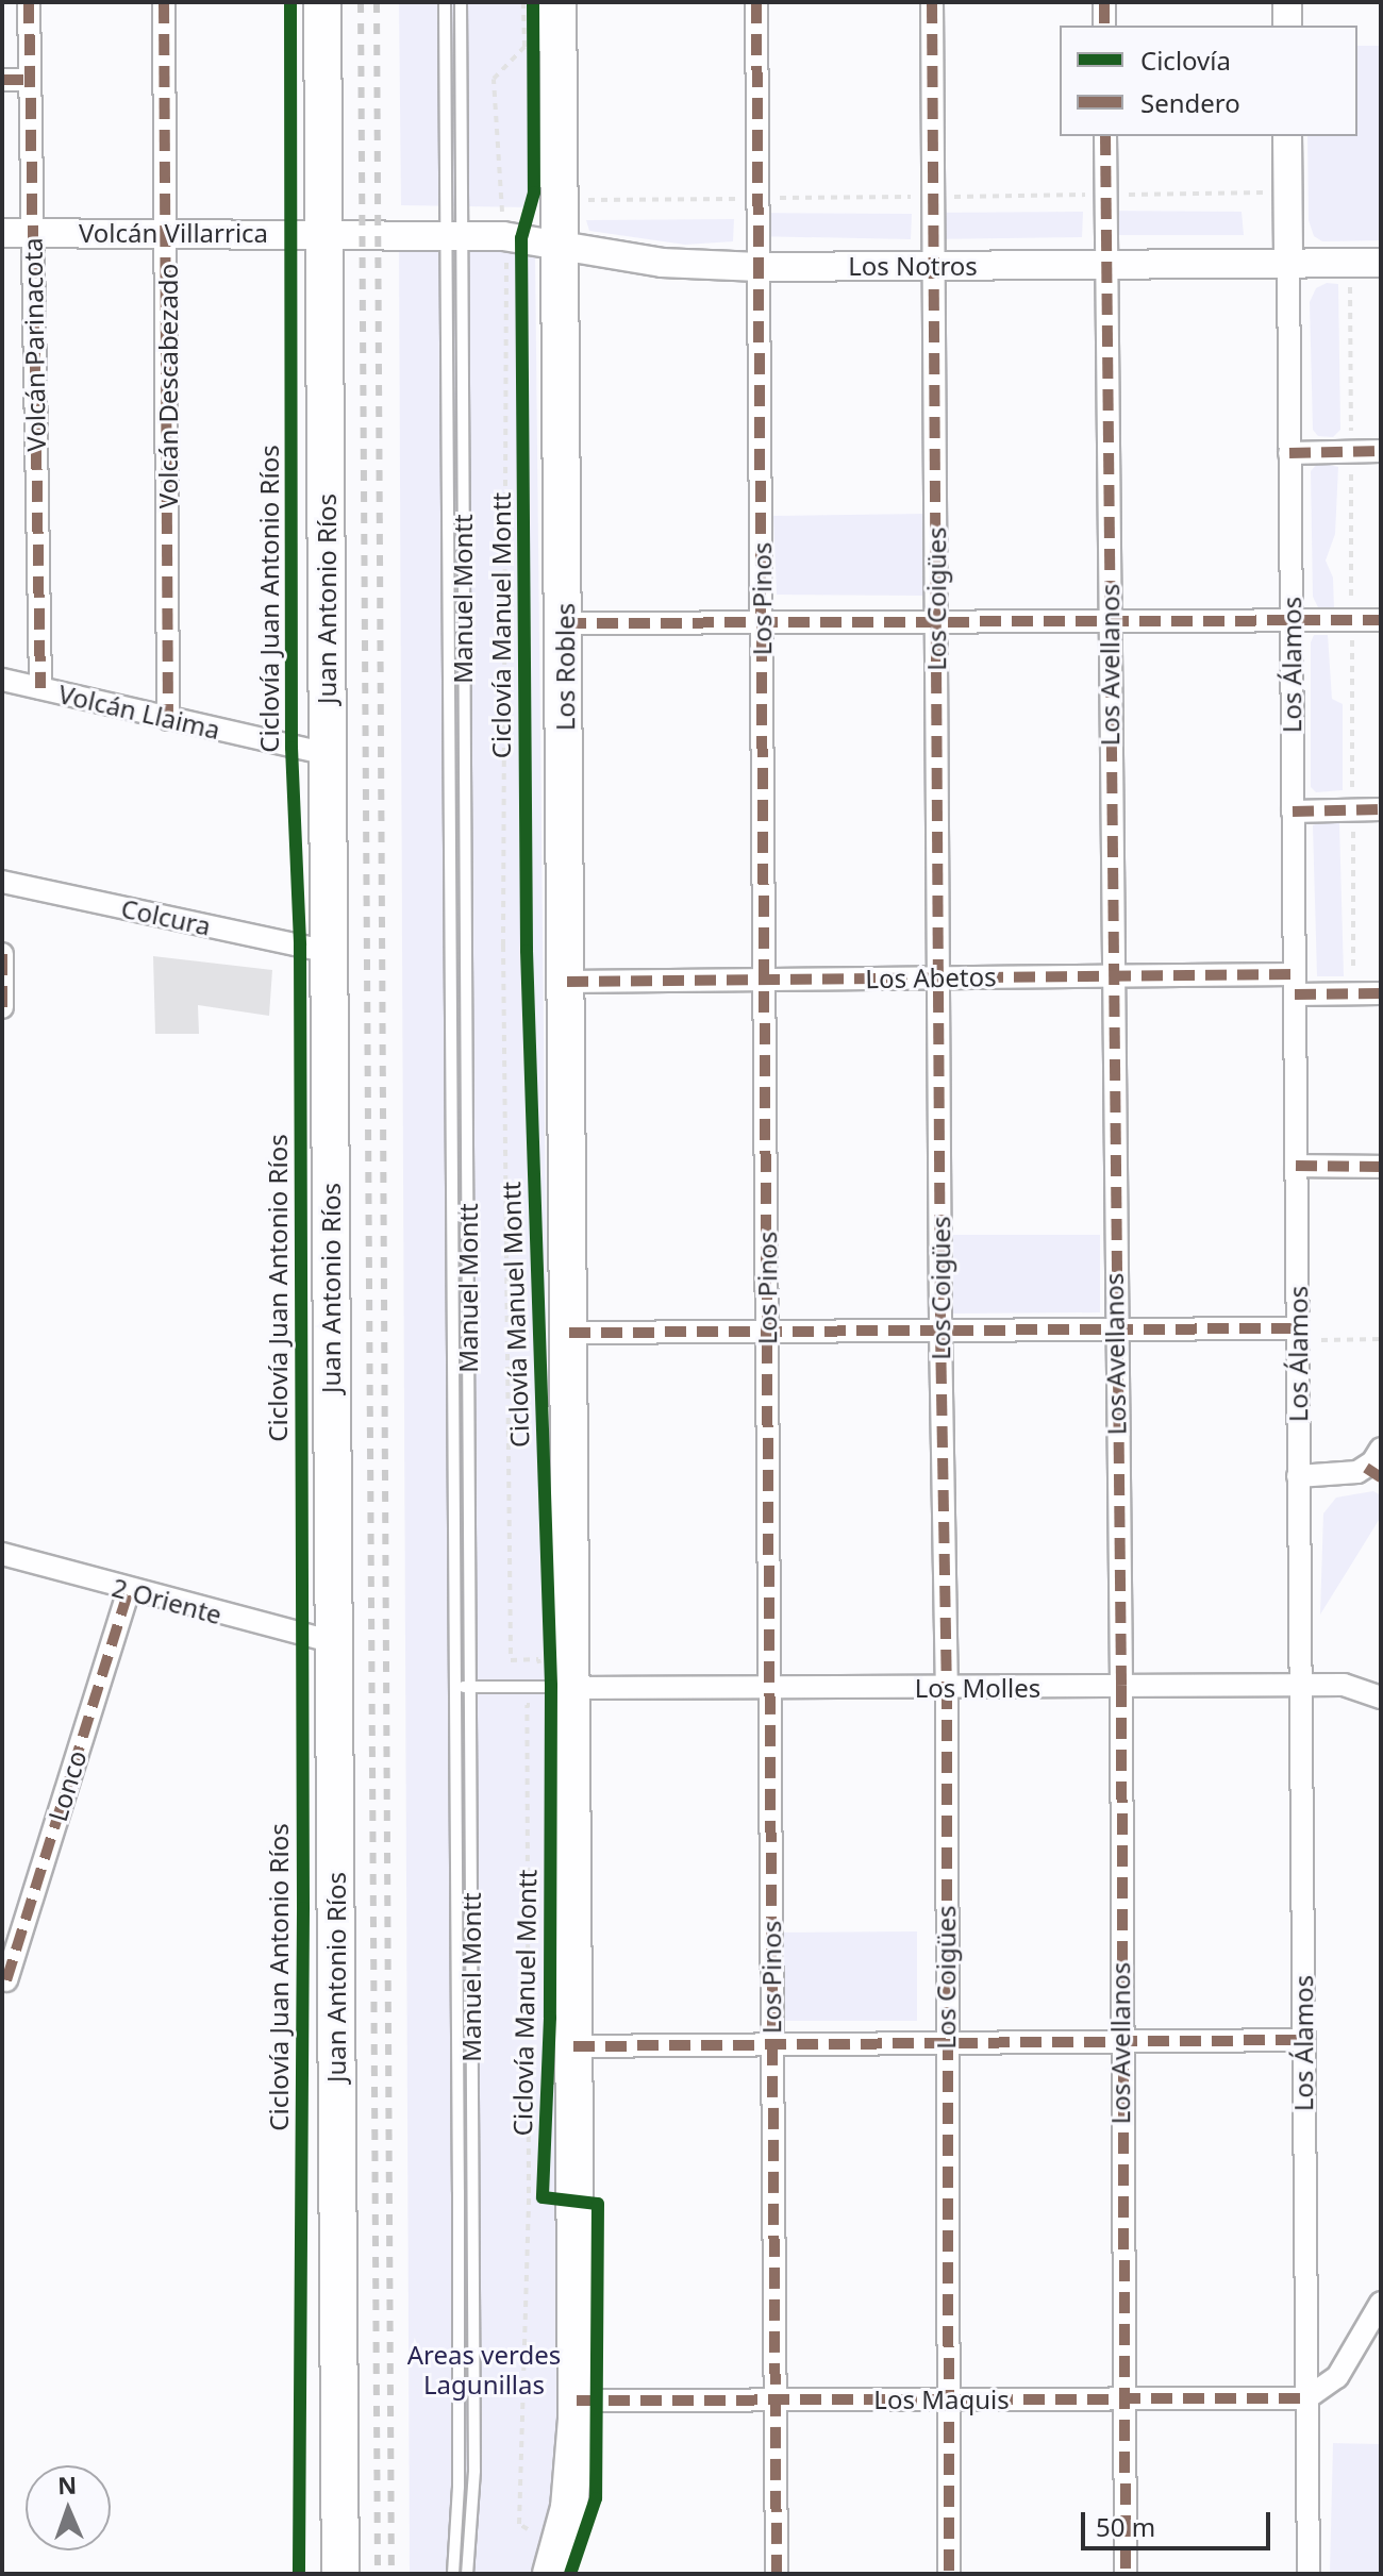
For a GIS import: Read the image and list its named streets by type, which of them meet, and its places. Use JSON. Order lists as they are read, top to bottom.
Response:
{
  "streets": {
    "main road": ["Juan Antonio Ríos", "Los Robles"],
    "street": [
      "Volcán Villarrica",
      "Los Notros",
      "Volcán Parinacota",
      "Volcán Descabezado",
      "Los Pinos",
      "Los Coigües",
      "Los Avellanos",
      "Los Álamos",
      "Volcán Llaima",
      "Colcura",
      "Los Abetos",
      "2 Oriente",
      "Los Molles",
      "Lonco",
      "Los Maquis"
    ],
    "lane": ["Manuel Montt"],
    "cycle path": ["Ciclovía Juan Antonio Ríos", "Ciclovía Manuel Montt"]
  },
  "crossings": [
    ["Volcán Villarrica", "Los Notros"],
    ["Volcán Villarrica", "Volcán Parinacota"],
    ["Volcán Villarrica", "Volcán Descabezado"],
    ["Volcán Villarrica", "Juan Antonio Ríos"],
    ["Volcán Villarrica", "Manuel Montt"],
    ["Los Notros", "Manuel Montt"],
    ["Los Notros", "Los Pinos"],
    ["Los Notros", "Los Coigües"],
    ["Los Notros", "Los Avellanos"],
    ["Los Notros", "Los Álamos"],
    ["Los Notros", "Los Robles"],
    ["Volcán Parinacota", "Volcán Llaima"],
    ["Volcán Descabezado", "Volcán Llaima"],
    ["Juan Antonio Ríos", "Volcán Llaima"],
    ["Juan Antonio Ríos", "Colcura"],
    ["Juan Antonio Ríos", "2 Oriente"],
    ["Los Pinos", "Los Abetos"],
    ["Los Pinos", "Los Molles"],
    ["Los Pinos", "Los Maquis"],
    ["Los Coigües", "Los Abetos"],
    ["Los Coigües", "Los Molles"],
    ["Los Coigües", "Los Maquis"],
    ["Los Avellanos", "Los Abetos"],
    ["Los Avellanos", "Los Molles"],
    ["Los Avellanos", "Los Maquis"],
    ["Los Álamos", "Los Abetos"],
    ["Los Álamos", "Los Molles"],
    ["Los Álamos", "Los Maquis"],
    ["Los Robles", "Los Abetos"],
    ["2 Oriente", "Lonco"]
  ],
  "parks": ["Areas verdes Lagunillas"],
  "legend": ["Ciclovía", "Sendero"],
  "scale_bar": "50 m",
  "north": "top"
}
